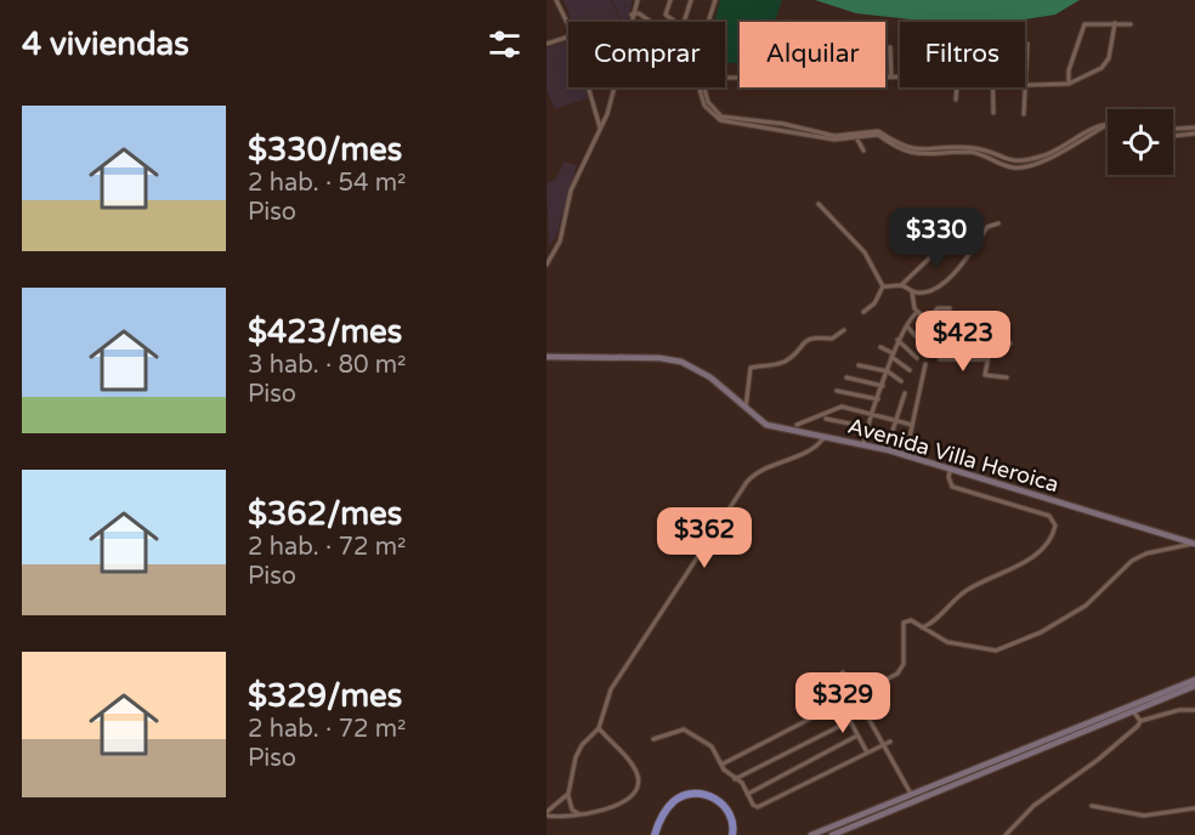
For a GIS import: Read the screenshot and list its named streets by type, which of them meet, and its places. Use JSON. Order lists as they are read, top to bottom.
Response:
{
  "streets": {
    "main road": ["Avenida Villa Heroica"]
  },
  "page": {
    "heading": "4 viviendas",
    "chip": ["Comprar", "Alquilar", "Filtros"],
    "list": [
      {
        "name": "$330/mes",
        "note": "2 hab. · 54 m² · Piso"
      },
      {
        "name": "$423/mes",
        "note": "3 hab. · 80 m² · Piso"
      },
      {
        "name": "$362/mes",
        "note": "2 hab. · 72 m² · Piso"
      },
      {
        "name": "$329/mes",
        "note": "2 hab. · 72 m² · Piso"
      }
    ],
    "price": [
      "$330",
      "$423",
      "$362",
      "$329"
    ]
  }
}
